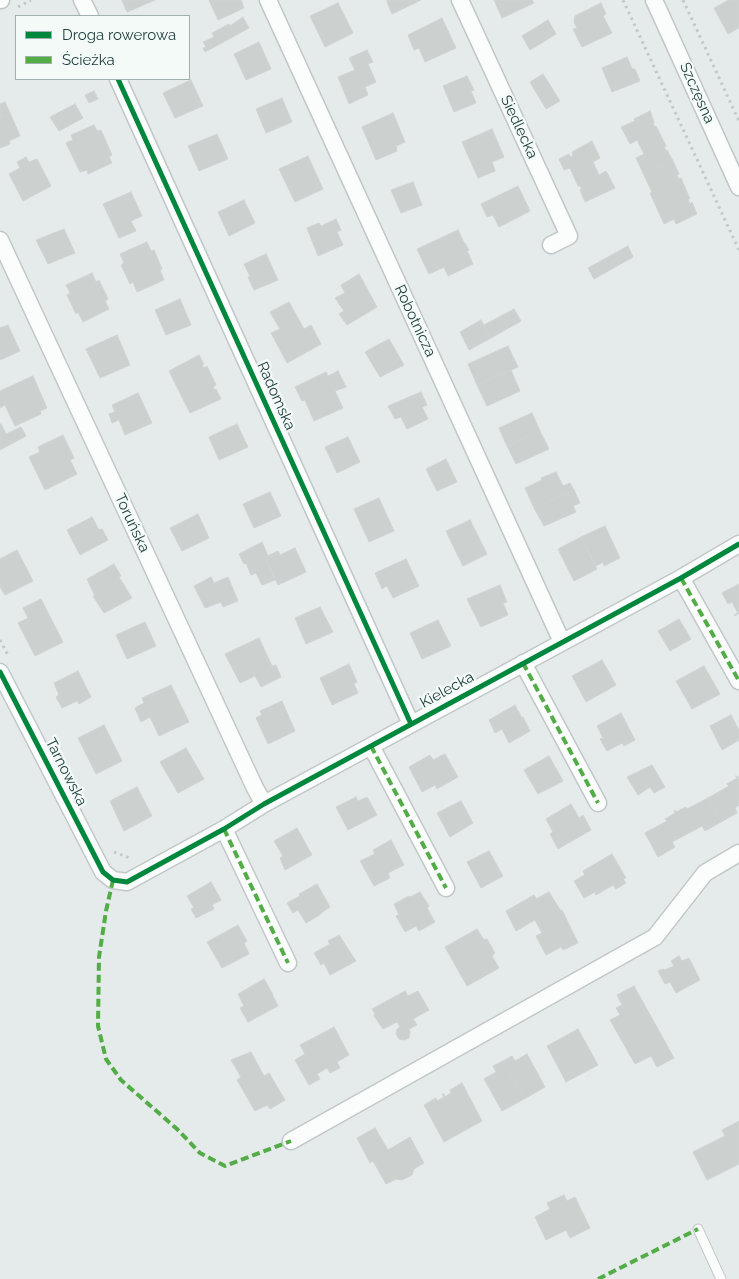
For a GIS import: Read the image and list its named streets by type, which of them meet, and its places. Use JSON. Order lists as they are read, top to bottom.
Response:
{
  "streets": {
    "street": [
      "Szczęsna",
      "Siedlecka",
      "Robotnicza",
      "Radomska",
      "Toruńska",
      "Kielecka",
      "Tarnowska"
    ]
  },
  "crossings": [
    ["Robotnicza", "Kielecka"],
    ["Radomska", "Kielecka"],
    ["Toruńska", "Kielecka"],
    ["Kielecka", "Tarnowska"]
  ],
  "legend": ["Droga rowerowa", "Ścieżka"]
}
